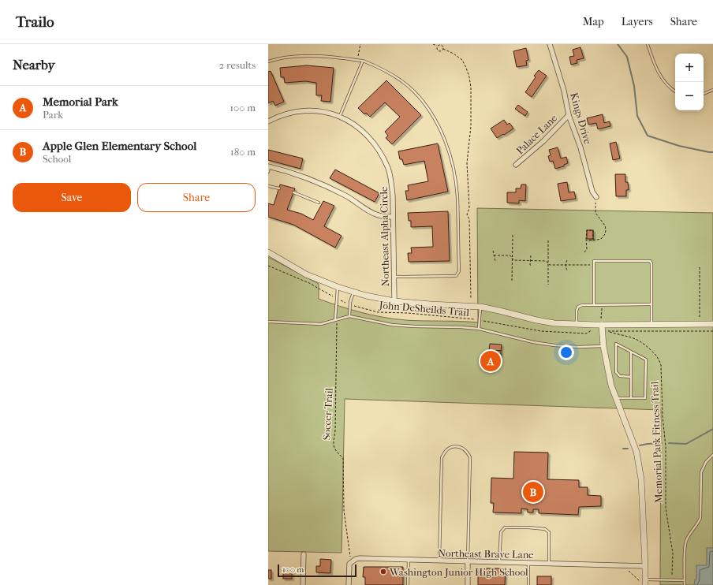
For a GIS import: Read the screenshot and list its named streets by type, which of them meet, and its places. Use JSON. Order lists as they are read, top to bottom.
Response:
{
  "streets": {
    "street": [
      "Kings Drive",
      "Palace Lane",
      "Northeast Alpha Circle",
      "Northeast Brave Lane"
    ],
    "path": ["John DeSheilds Trail", "Soccer Trail", "Memorial Park Fitness Trail"]
  },
  "crossings": [
    ["Kings Drive", "Palace Lane"],
    ["Soccer Trail", "Northeast Brave Lane"]
  ],
  "places": ["Washington Junior High School"],
  "scale_bar": "100 m",
  "page": {
    "header": "Trailo",
    "nav": ["Map", "Layers", "Share"],
    "heading": ["Nearby", "2 results"],
    "map_buttons": ["+", "−"],
    "list": [
      {
        "mark": "A",
        "name": "Memorial Park",
        "note": "Park",
        "value": "100 m"
      },
      {
        "mark": "B",
        "name": "Apple Glen Elementary School",
        "note": "School",
        "value": "180 m"
      }
    ],
    "buttons": ["Save", "Share"],
    "pins": ["A", "B"],
    "scale": "100 m"
  }
}
